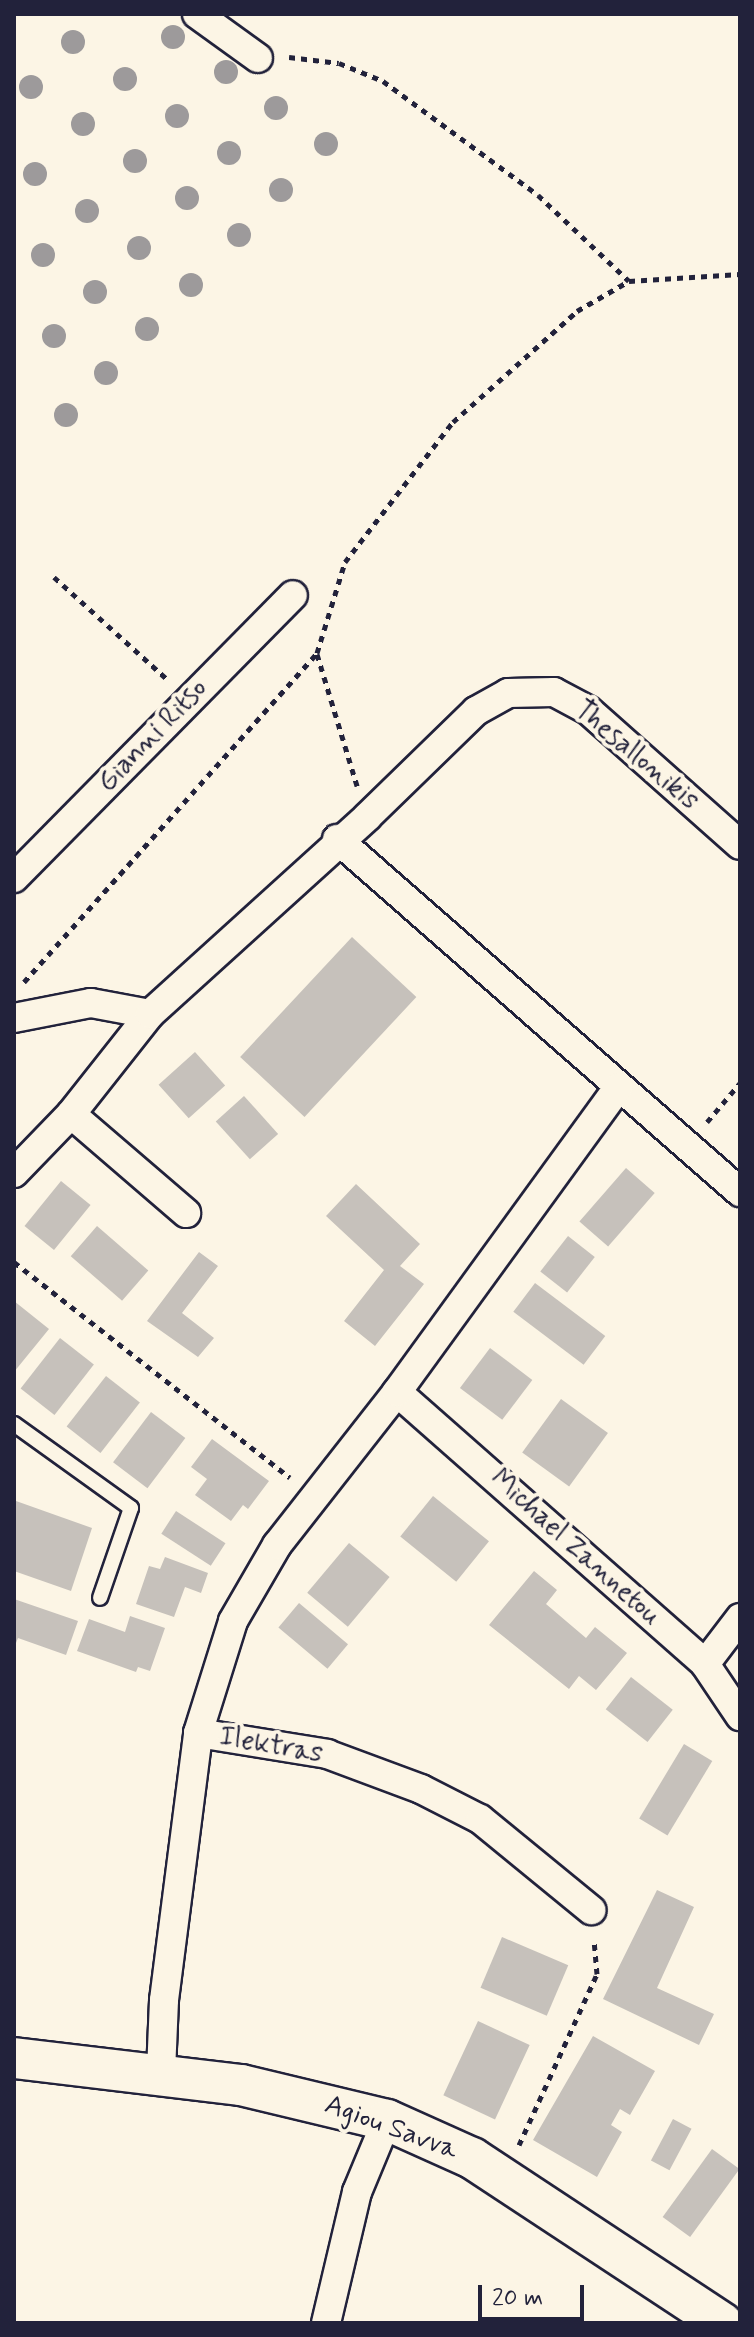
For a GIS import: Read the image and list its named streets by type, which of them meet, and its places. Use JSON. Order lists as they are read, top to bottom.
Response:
{
  "streets": {
    "street": [
      "Gianni Ritso",
      "Thesallonikis",
      "Michael Zannetou",
      "Ilektras",
      "Agiou Savva"
    ]
  },
  "crossings": [
    ["Ilektras", "Agiou Savva"]
  ],
  "scale_bar": "20 m"
}
